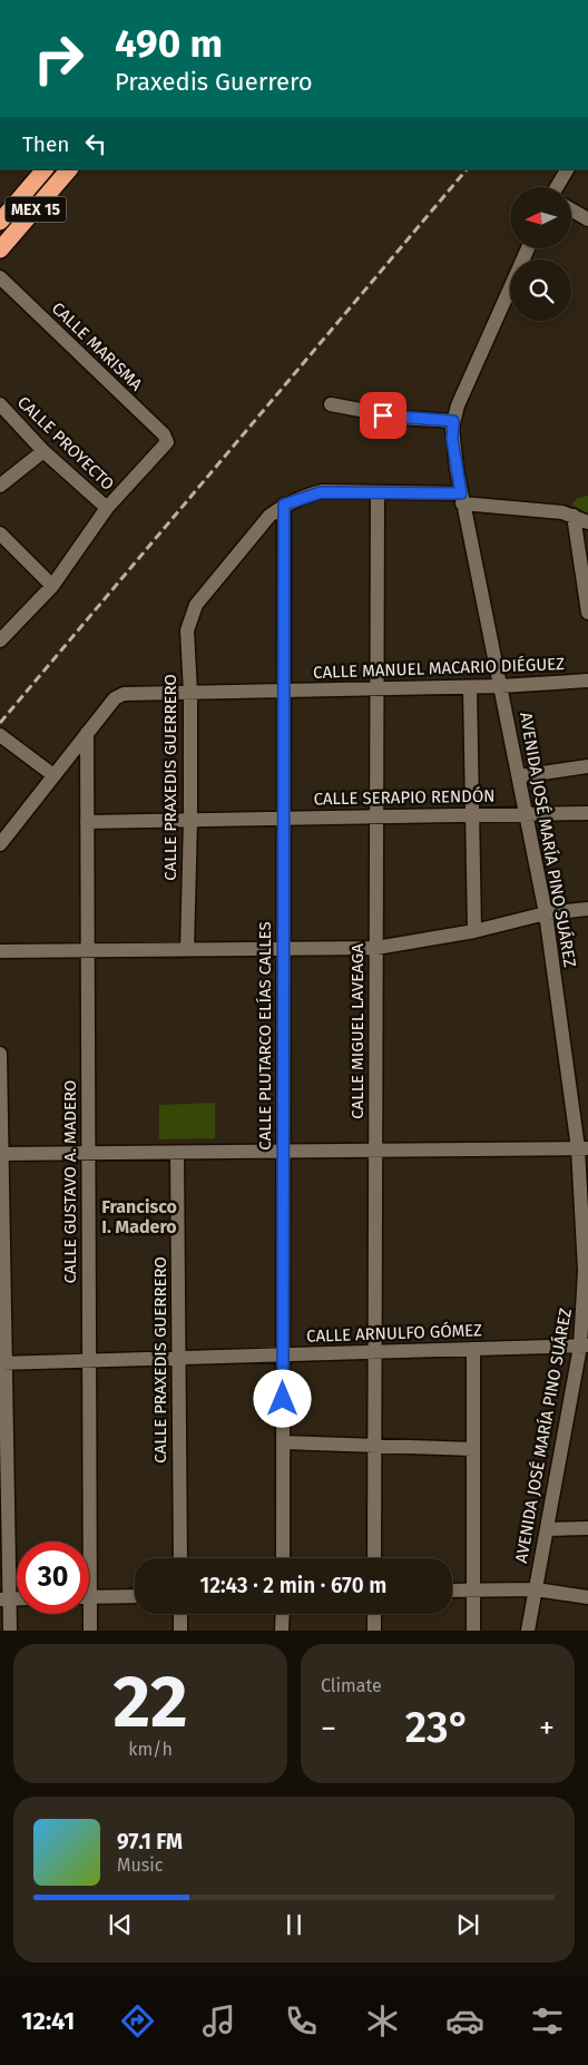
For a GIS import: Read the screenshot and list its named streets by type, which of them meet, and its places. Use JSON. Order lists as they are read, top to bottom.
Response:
{
  "streets": {
    "highway": ["MEX 15"],
    "street": [
      "CALLE MARISMA",
      "CALLE PROYECTO",
      "CALLE MANUEL MACARIO DIÉGUEZ",
      "CALLE PRAXEDIS GUERRERO",
      "CALLE SERAPIO RENDÓN",
      "AVENIDA JOSÉ MARÍA PINO SUÁREZ",
      "CALLE MIGUEL LAVEAGA",
      "CALLE PLUTARCO ELÍAS CALLES",
      "CALLE GUSTAVO A. MADERO",
      "CALLE ARNULFO GÓMEZ"
    ]
  },
  "crossings": [
    ["CALLE MARISMA", "CALLE PROYECTO"],
    ["CALLE MANUEL MACARIO DIÉGUEZ", "CALLE PRAXEDIS GUERRERO"],
    ["CALLE MANUEL MACARIO DIÉGUEZ", "AVENIDA JOSÉ MARÍA PINO SUÁREZ"],
    ["CALLE MANUEL MACARIO DIÉGUEZ", "CALLE MIGUEL LAVEAGA"],
    ["CALLE MANUEL MACARIO DIÉGUEZ", "CALLE PLUTARCO ELÍAS CALLES"],
    ["CALLE MANUEL MACARIO DIÉGUEZ", "CALLE GUSTAVO A. MADERO"],
    ["CALLE PRAXEDIS GUERRERO", "CALLE SERAPIO RENDÓN"],
    ["CALLE PRAXEDIS GUERRERO", "CALLE PLUTARCO ELÍAS CALLES"],
    ["CALLE PRAXEDIS GUERRERO", "CALLE ARNULFO GÓMEZ"],
    ["CALLE SERAPIO RENDÓN", "AVENIDA JOSÉ MARÍA PINO SUÁREZ"],
    ["CALLE SERAPIO RENDÓN", "CALLE MIGUEL LAVEAGA"],
    ["CALLE SERAPIO RENDÓN", "CALLE PLUTARCO ELÍAS CALLES"],
    ["CALLE SERAPIO RENDÓN", "CALLE GUSTAVO A. MADERO"],
    ["AVENIDA JOSÉ MARÍA PINO SUÁREZ", "CALLE ARNULFO GÓMEZ"],
    ["CALLE MIGUEL LAVEAGA", "CALLE ARNULFO GÓMEZ"],
    ["CALLE PLUTARCO ELÍAS CALLES", "CALLE ARNULFO GÓMEZ"],
    ["CALLE GUSTAVO A. MADERO", "CALLE ARNULFO GÓMEZ"]
  ],
  "districts": ["Francisco I. Madero"],
  "north": "left",
  "page": {
    "turn": ["490 m", "Praxedis Guerrero"],
    "then": "Then",
    "limit": "30",
    "trip": "12:43 · 2 min · 670 m",
    "tile": [
      ["22", "km/h"],
      "Climate"
    ],
    "heat": ["−", "23°", "+"],
    "song": ["97.1 FM", "Music"],
    "tabs": "12:41"
  }
}
